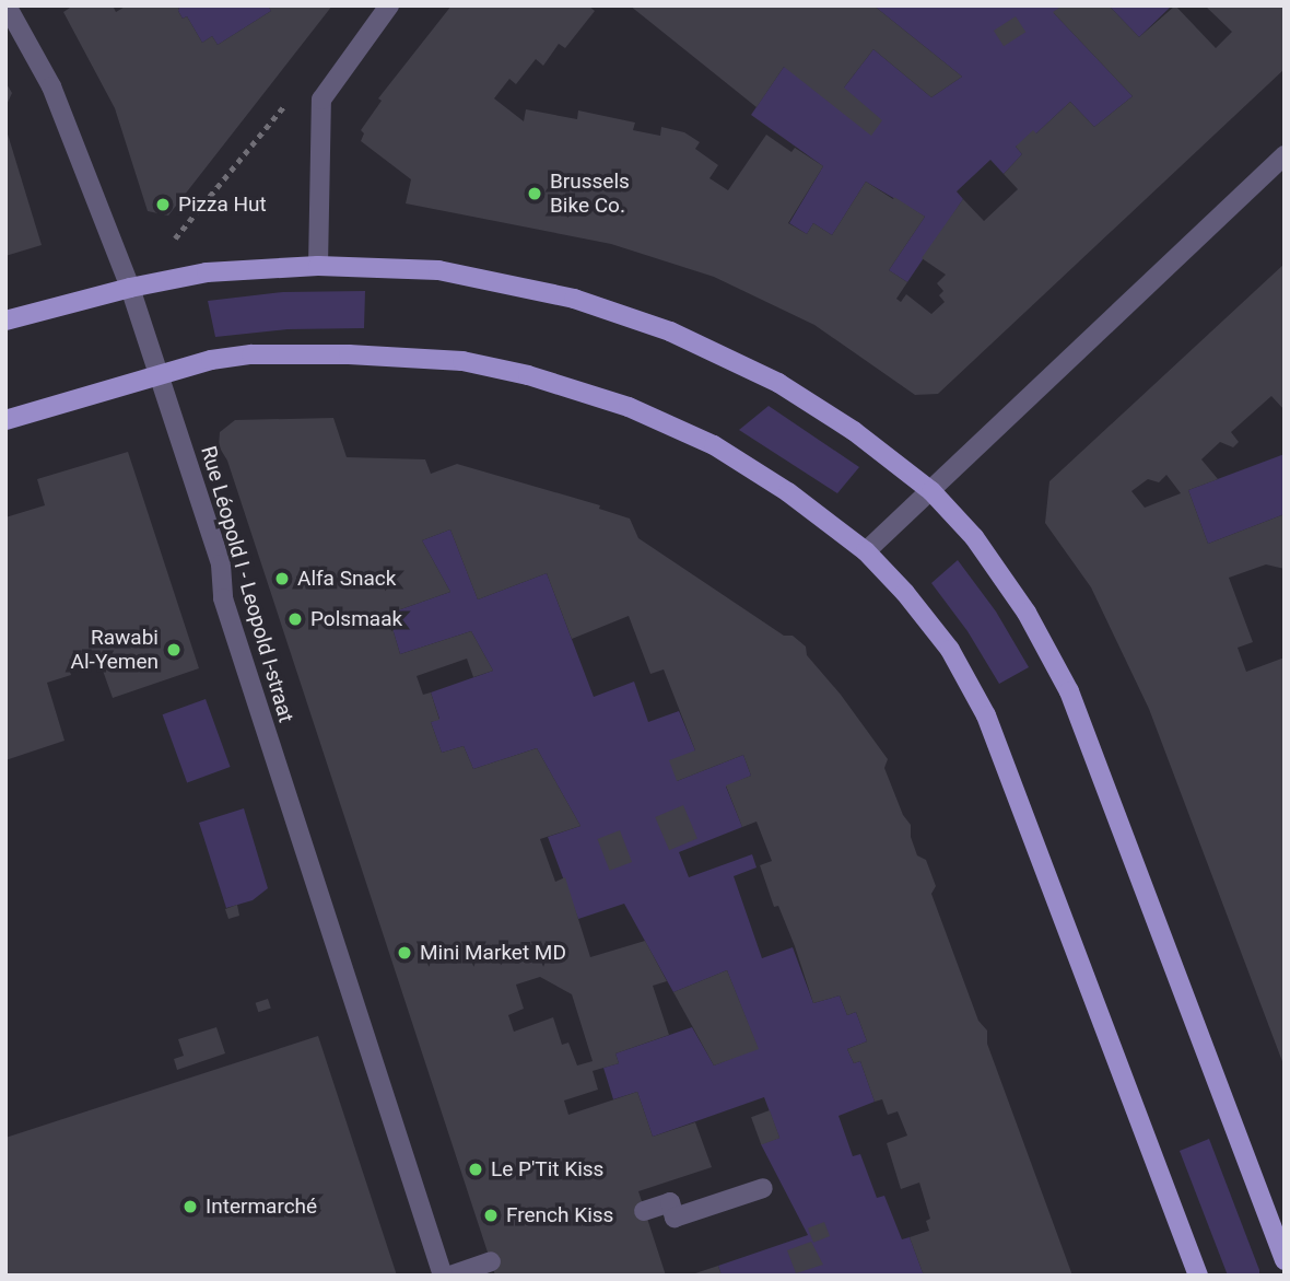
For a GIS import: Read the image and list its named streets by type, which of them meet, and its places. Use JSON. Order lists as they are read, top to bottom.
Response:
{
  "streets": {
    "street": ["Rue Léopold I - Leopold I-straat"]
  },
  "places": [
    "Brussels Bike Co.",
    "Pizza Hut",
    "Alfa Snack",
    "Polsmaak",
    "Rawabi Al-Yemen",
    "Mini Market MD",
    "Le P'Tit Kiss",
    "Intermarché",
    "French Kiss"
  ]
}
